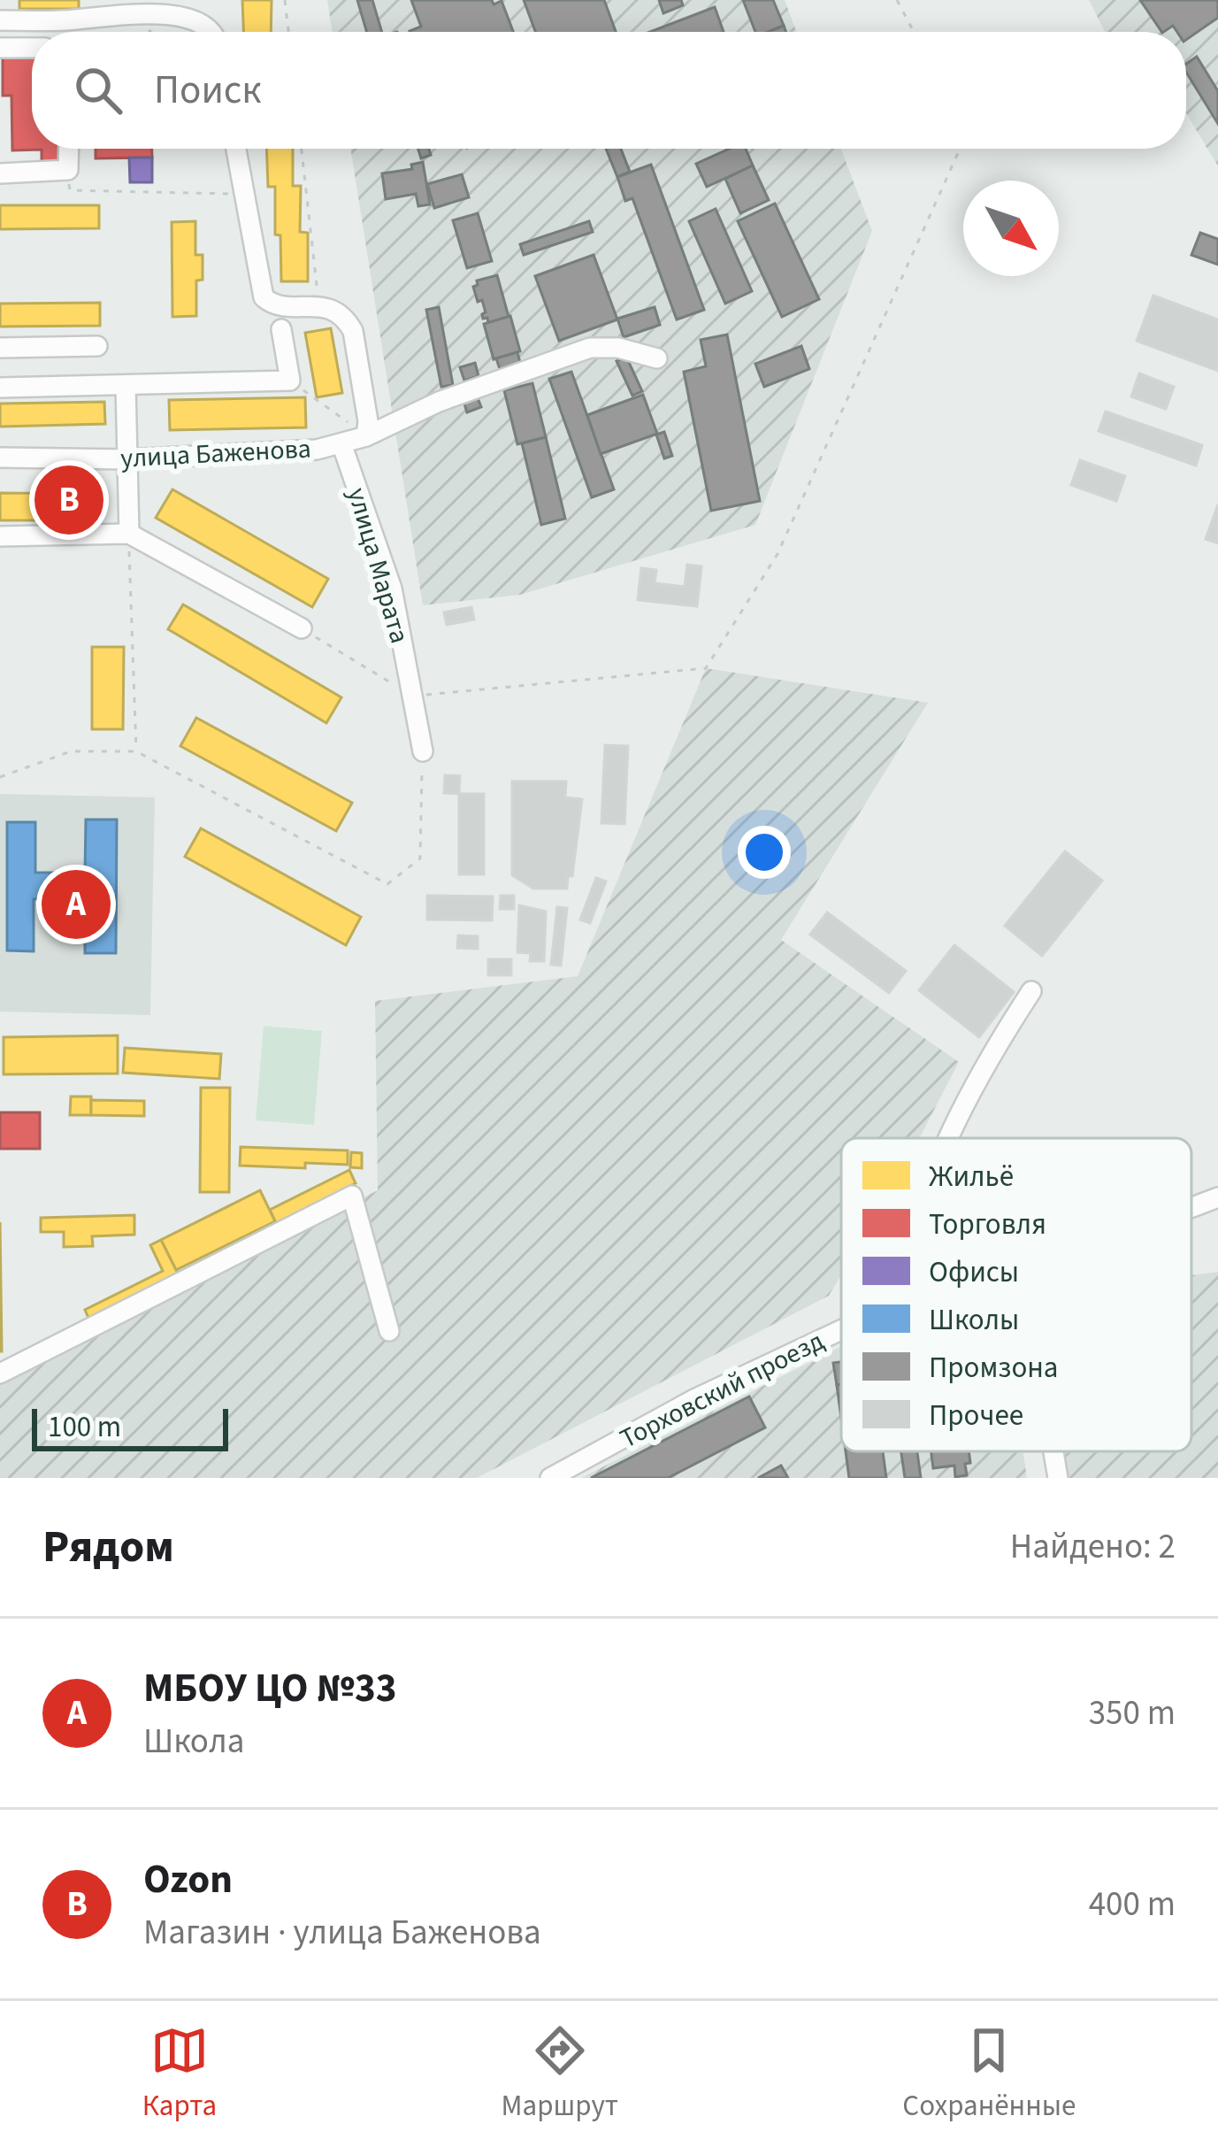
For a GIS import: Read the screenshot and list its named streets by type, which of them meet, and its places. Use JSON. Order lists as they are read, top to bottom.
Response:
{
  "streets": {
    "street": ["улица Баженова", "улица Марата", "Торховский проезд"]
  },
  "crossings": [
    ["улица Баженова", "улица Марата"]
  ],
  "legend": [
    "Жильё",
    "Торговля",
    "Офисы",
    "Школы",
    "Промзона",
    "Прочее"
  ],
  "scale_bar": "100 m",
  "north": "bottom right",
  "page": {
    "search": "Поиск",
    "pins": ["B", "A"],
    "scale": "100 m",
    "heading": ["Рядом", "Найдено: 2"],
    "list": [
      {
        "mark": "A",
        "name": "МБОУ ЦО №33",
        "note": "Школа",
        "value": "350 m"
      },
      {
        "mark": "B",
        "name": "Ozon",
        "note": "Магазин · улица Баженова",
        "value": "400 m"
      }
    ],
    "nav": ["Карта", "Маршрут", "Сохранённые"]
  }
}
